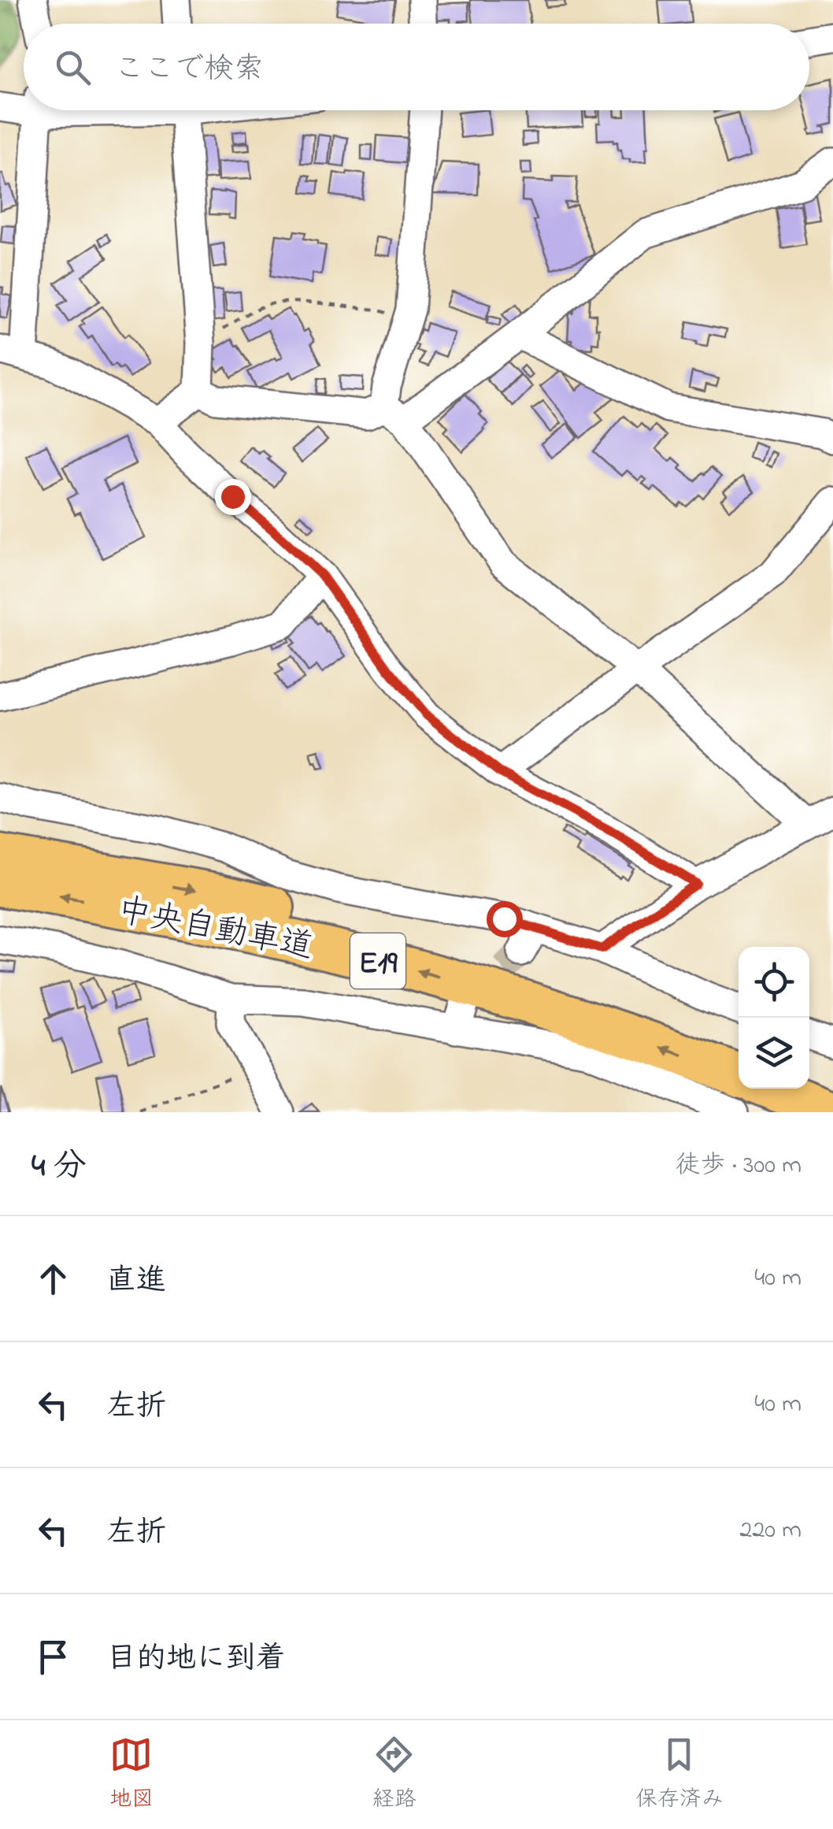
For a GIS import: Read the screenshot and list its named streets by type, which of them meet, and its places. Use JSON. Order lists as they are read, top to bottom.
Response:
{
  "streets": {
    "highway": ["中央自動車道", "E19"]
  },
  "page": {
    "search": "ここで検索",
    "heading": ["4 分", "徒歩 · 300 m"],
    "list": [
      ["直進", "40 m"],
      ["左折", "40 m"],
      ["左折", "220 m"],
      "目的地に到着"
    ],
    "nav": ["地図", "経路", "保存済み"]
  }
}
